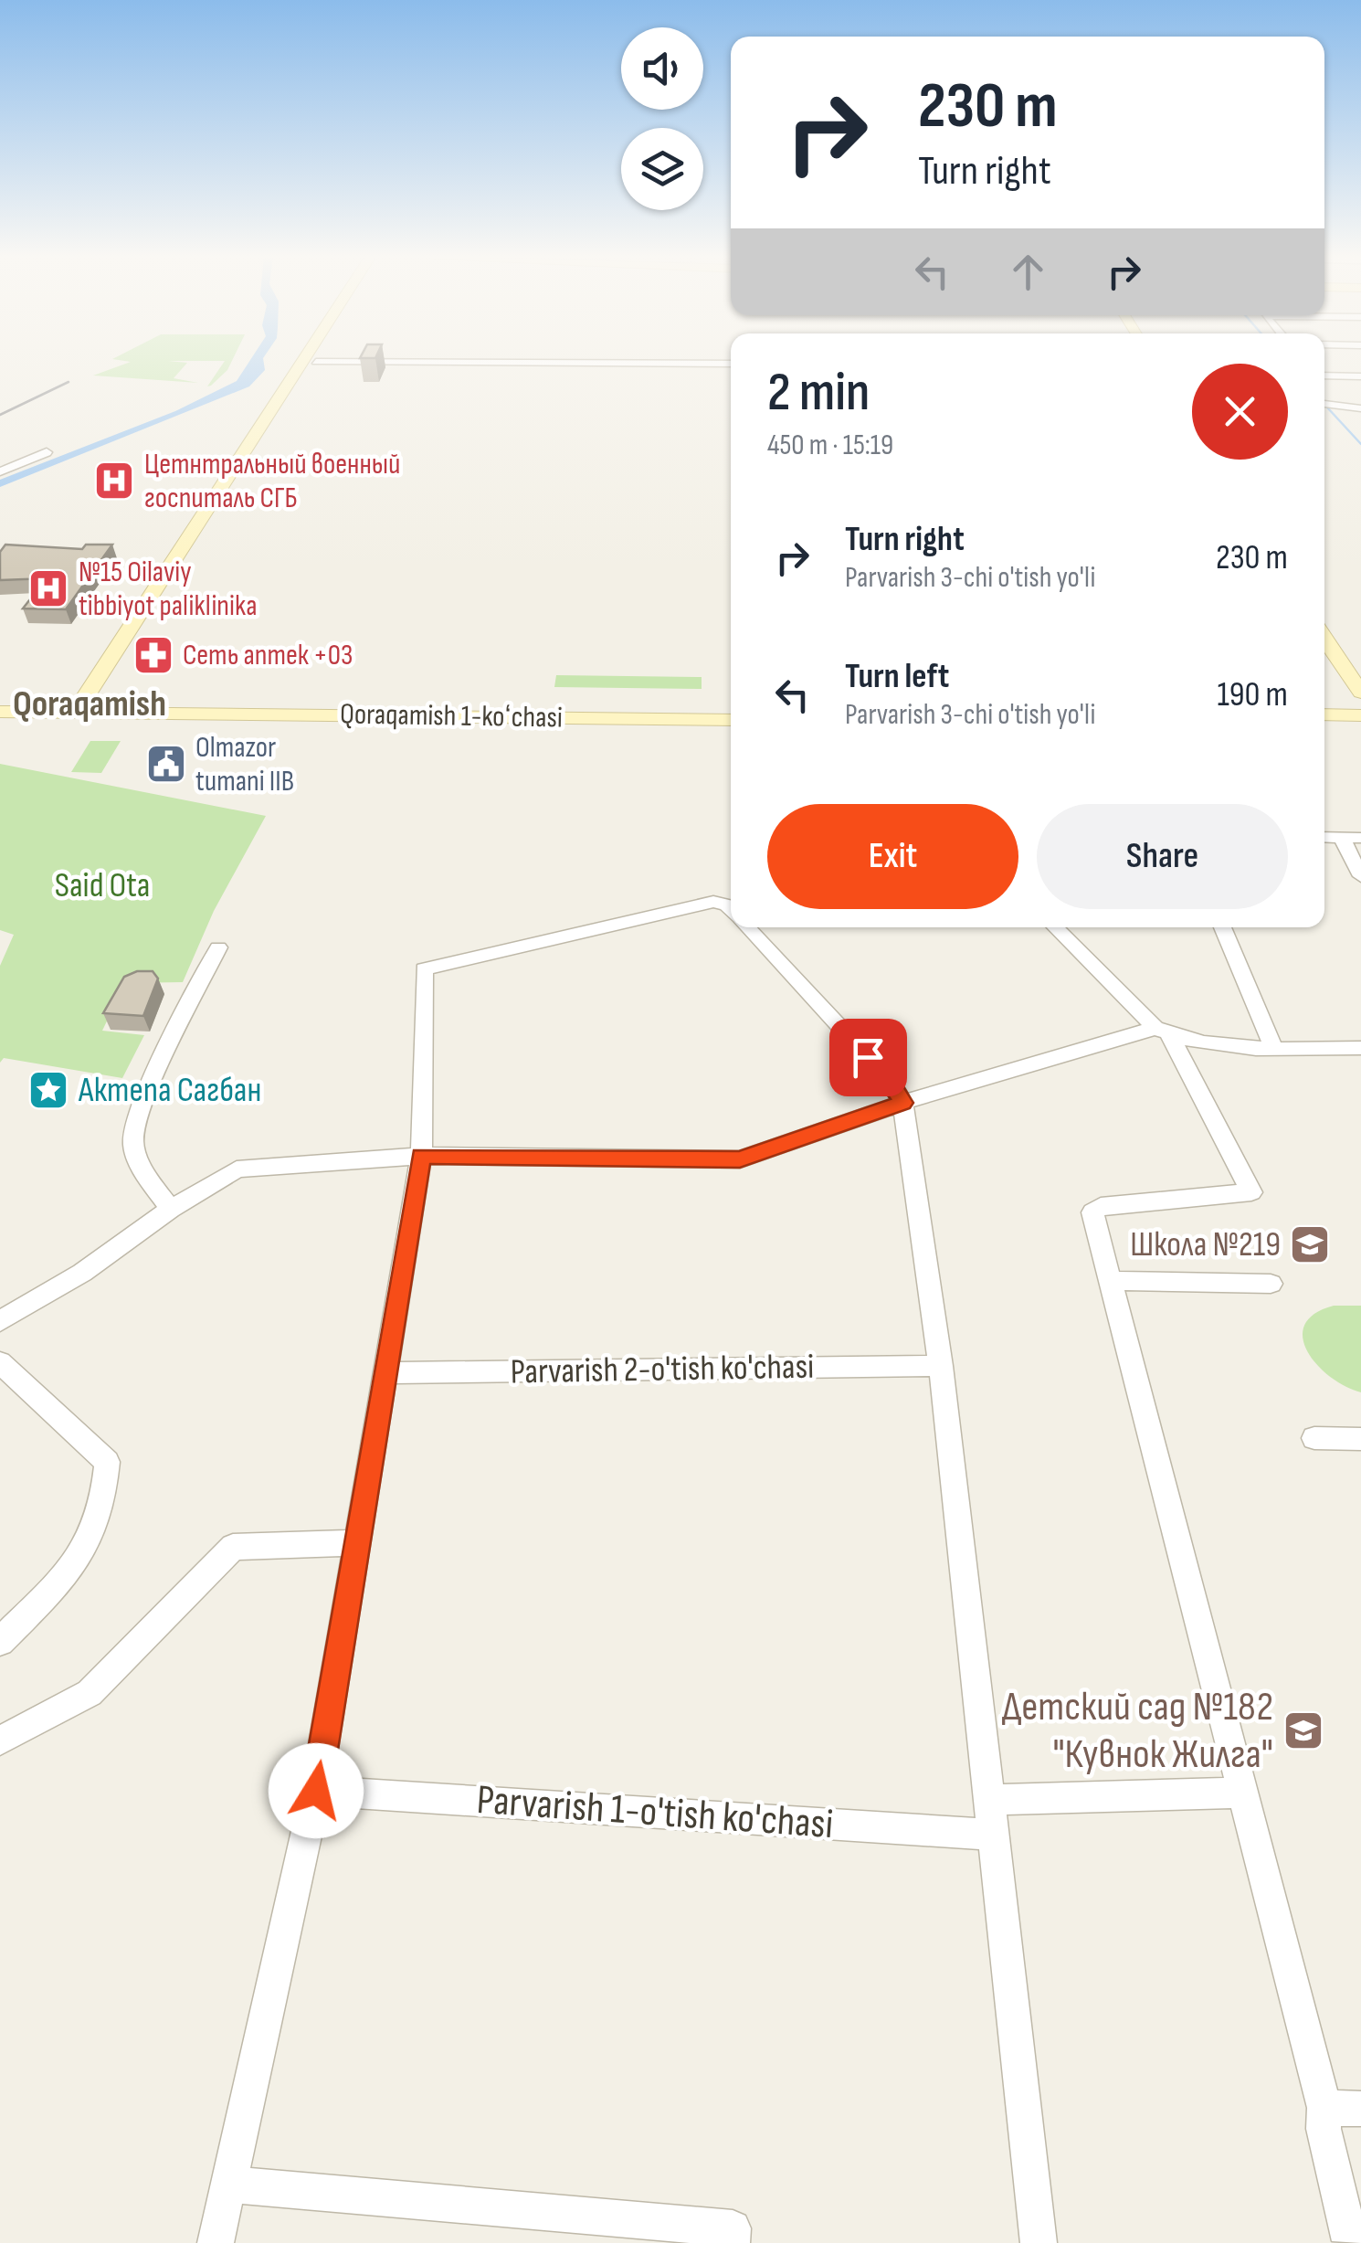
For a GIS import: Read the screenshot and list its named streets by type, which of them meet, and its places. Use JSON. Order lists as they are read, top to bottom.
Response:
{
  "streets": {
    "main road": ["Qoraqamish 1-koʻchasi"],
    "street": ["Parvarish 2-o'tish ko'chasi", "Parvarish 1-o'tish ko'chasi"]
  },
  "districts": ["Qoraqamish"],
  "parks": ["Said Ota"],
  "places": {
    "hospital": ["Цетнтральный военный госпиталь СГБ", "№15 Oilaviy tibbiyot paliklinika"],
    "pharmacy": ["Сеть аптек +03"],
    "public building": ["Olmazor tumani IIB"],
    "place": ["Актепа Сагбан"],
    "school or university": ["Школа №219", "Детский сад №182 \"Кувнок Жилга\""]
  },
  "page": {
    "turn": ["230 m", "Turn right"],
    "heading": ["2 min", "450 m · 15:19"],
    "list": [
      {
        "name": "Turn right",
        "note": "Parvarish 3-chi o'tish yo'li",
        "value": "230 m"
      },
      {
        "name": "Turn left",
        "note": "Parvarish 3-chi o'tish yo'li",
        "value": "190 m"
      }
    ],
    "buttons": ["Exit", "Share"]
  }
}
